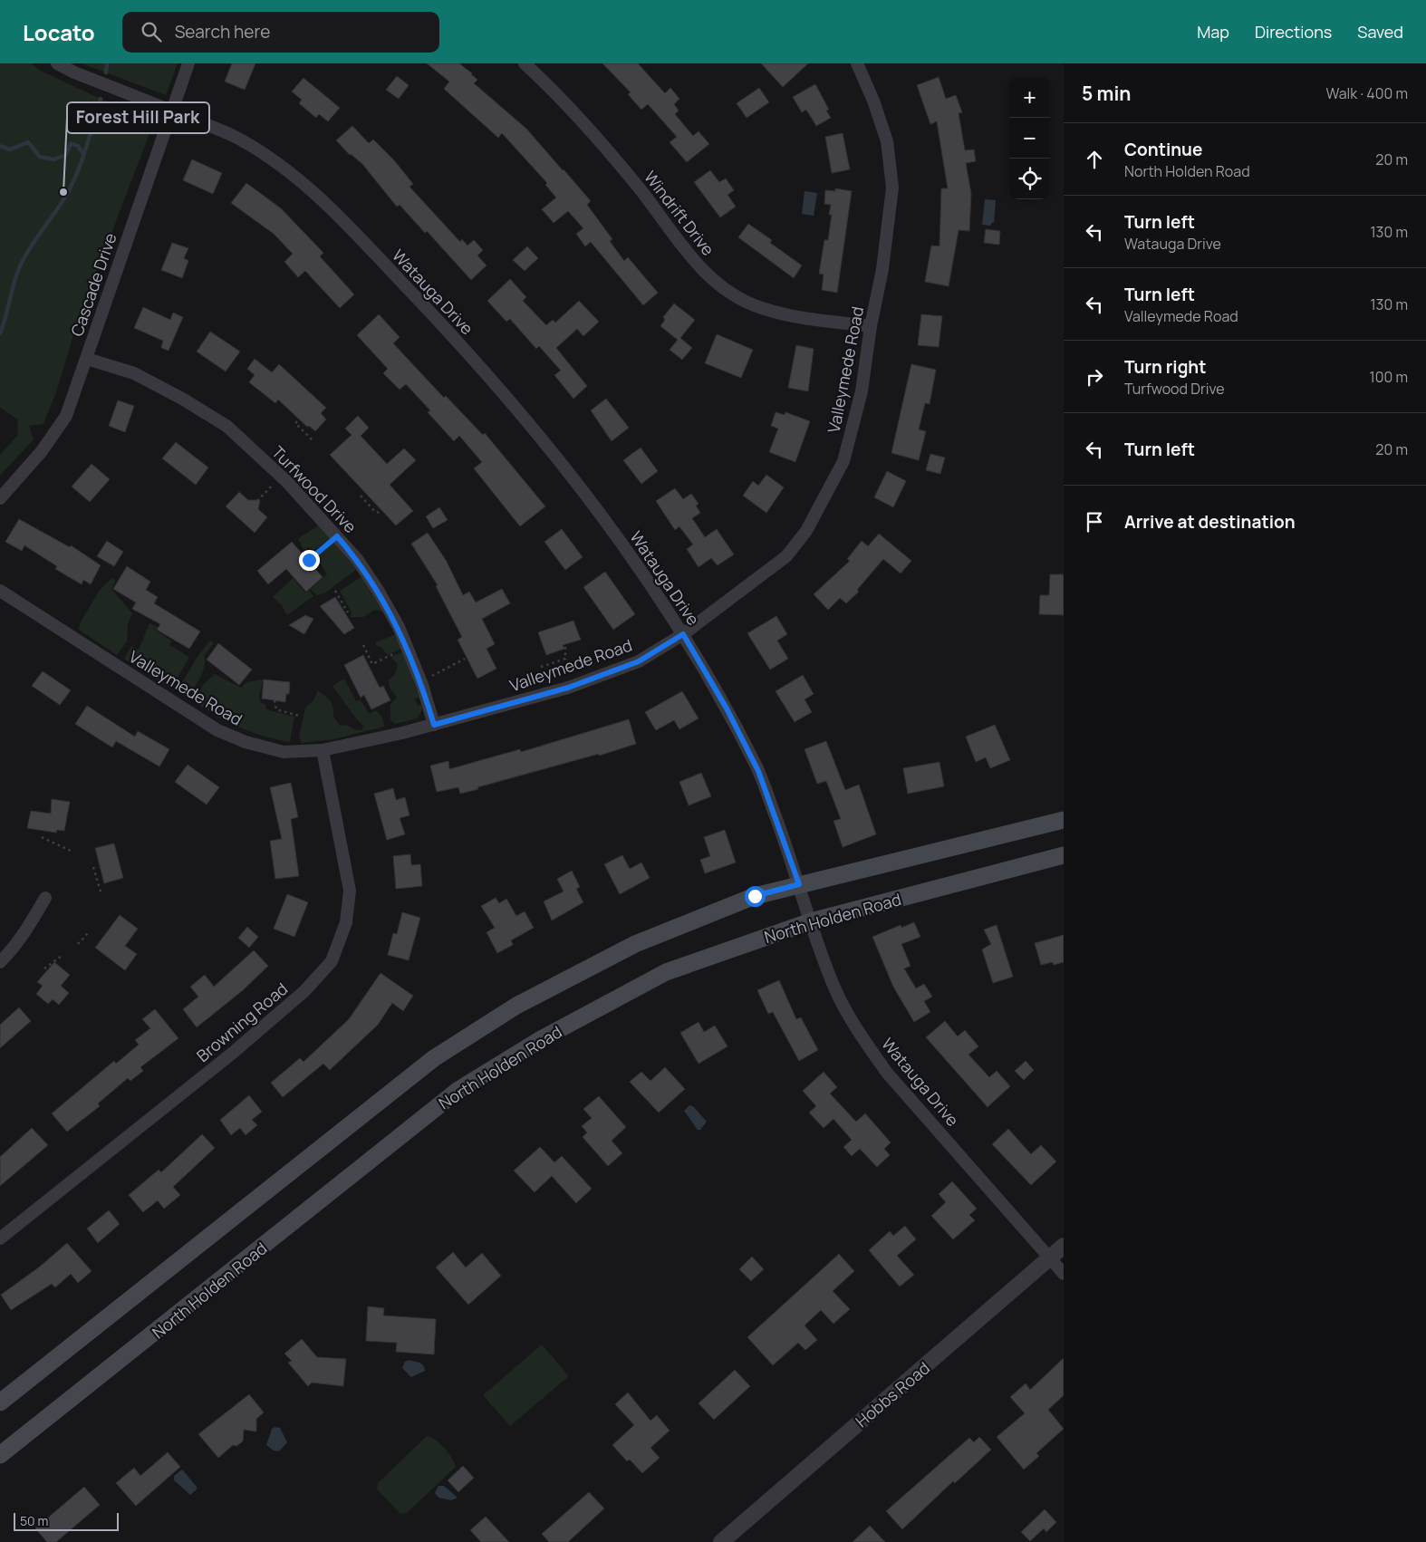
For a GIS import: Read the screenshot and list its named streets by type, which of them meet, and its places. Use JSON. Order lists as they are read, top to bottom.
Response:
{
  "streets": {
    "main road": ["North Holden Road"],
    "street": [
      "Windrift Drive",
      "Cascade Drive",
      "Watauga Drive",
      "Valleymede Road",
      "Turfwood Drive",
      "Browning Road",
      "Hobbs Road"
    ]
  },
  "crossings": [
    ["Windrift Drive", "Valleymede Road"],
    ["Cascade Drive", "Watauga Drive"],
    ["Cascade Drive", "Turfwood Drive"],
    ["Watauga Drive", "Valleymede Road"],
    ["Watauga Drive", "North Holden Road"],
    ["Watauga Drive", "Hobbs Road"],
    ["Valleymede Road", "Turfwood Drive"],
    ["Valleymede Road", "Browning Road"]
  ],
  "places": ["Forest Hill Park"],
  "scale_bar": "50 m",
  "page": {
    "header": "Locato",
    "search": "Search here",
    "nav": ["Map", "Directions", "Saved"],
    "heading": ["5 min", "Walk · 400 m"],
    "map_buttons": ["+", "−"],
    "list": [
      ["Continue", "North Holden Road", "20 m"],
      ["Turn left", "Watauga Drive", "130 m"],
      ["Turn left", "Valleymede Road", "130 m"],
      ["Turn right", "Turfwood Drive", "100 m"],
      ["Turn left", "20 m"],
      "Arrive at destination"
    ],
    "scale": "50 m"
  }
}
